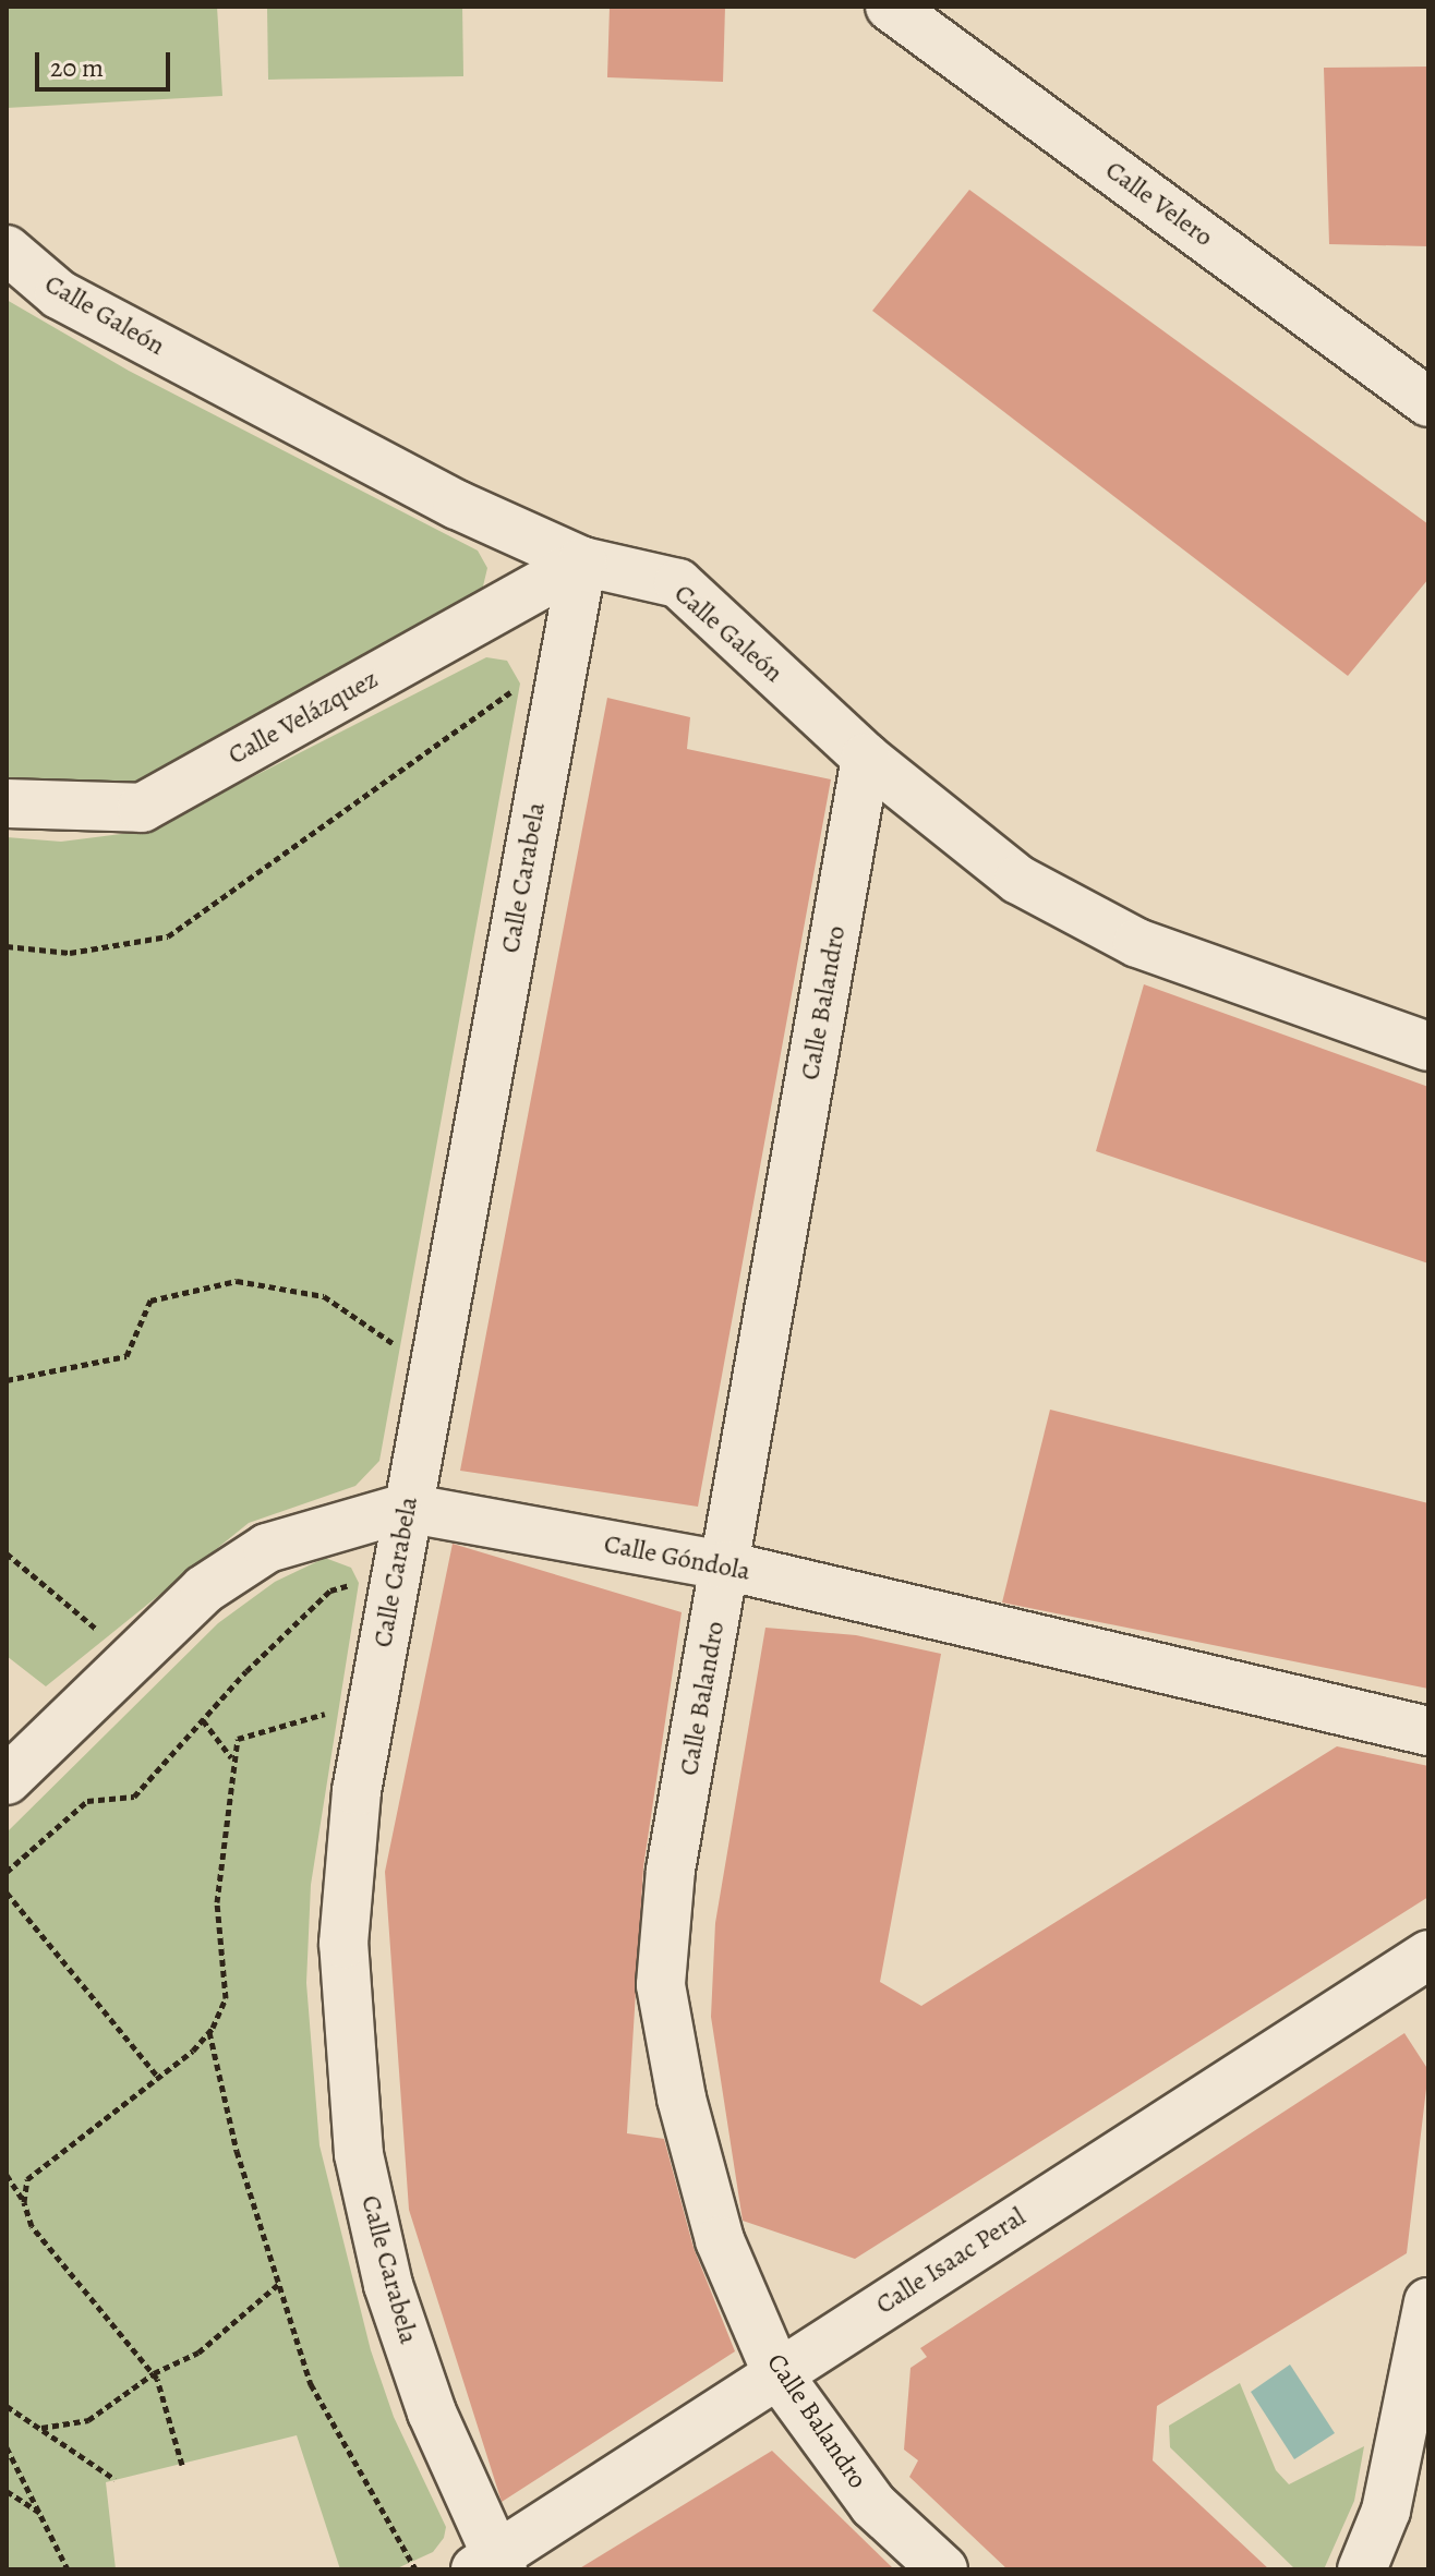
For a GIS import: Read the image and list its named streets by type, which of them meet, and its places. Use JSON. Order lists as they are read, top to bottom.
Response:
{
  "streets": {
    "street": [
      "Calle Velero",
      "Calle Galeón",
      "Calle Velázquez",
      "Calle Carabela",
      "Calle Balandro",
      "Calle Góndola",
      "Calle Isaac Peral"
    ]
  },
  "crossings": [
    ["Calle Galeón", "Calle Velázquez"],
    ["Calle Galeón", "Calle Carabela"],
    ["Calle Galeón", "Calle Balandro"],
    ["Calle Velázquez", "Calle Carabela"],
    ["Calle Carabela", "Calle Góndola"],
    ["Calle Carabela", "Calle Isaac Peral"],
    ["Calle Balandro", "Calle Góndola"],
    ["Calle Balandro", "Calle Isaac Peral"]
  ],
  "scale_bar": "20 m"
}
